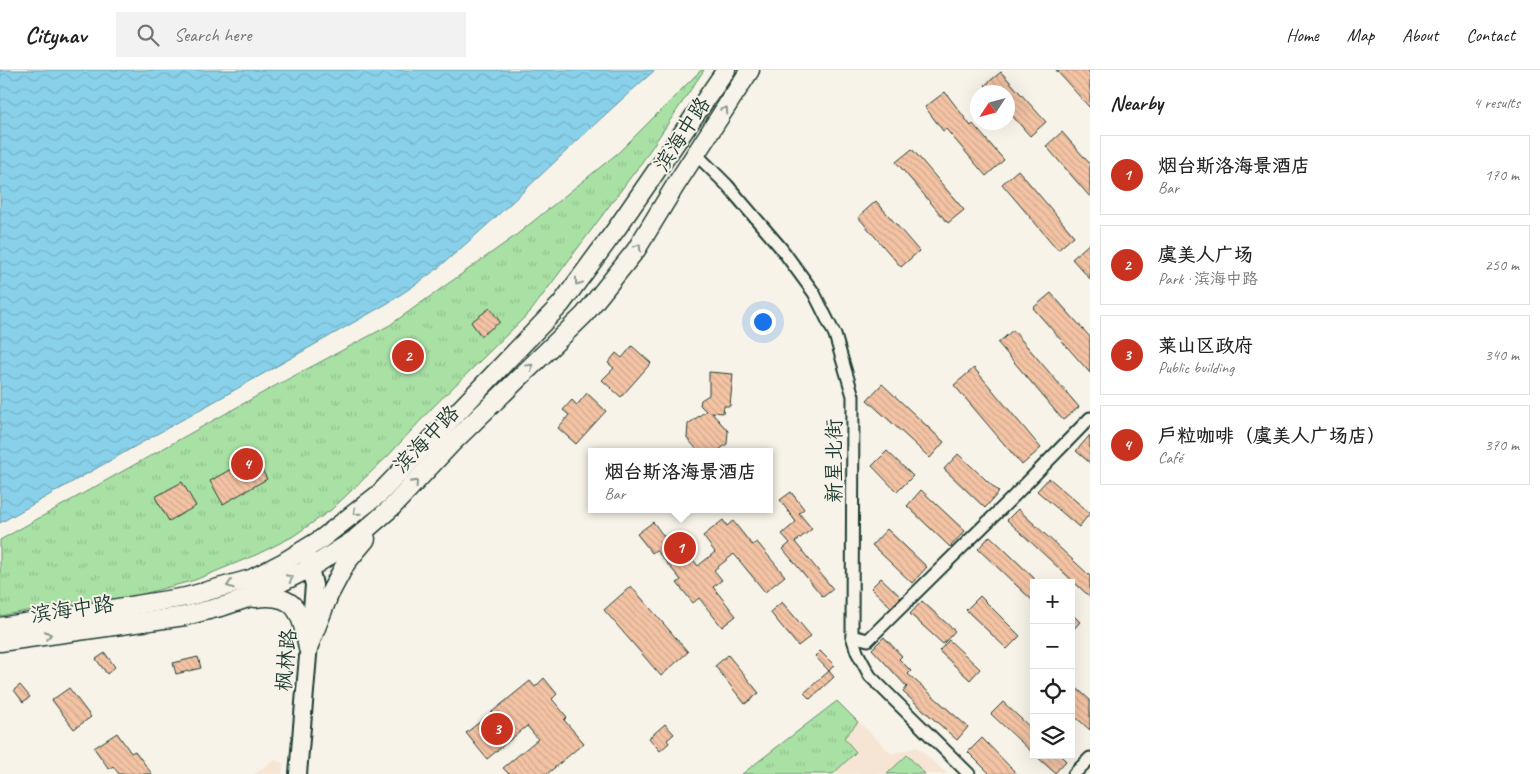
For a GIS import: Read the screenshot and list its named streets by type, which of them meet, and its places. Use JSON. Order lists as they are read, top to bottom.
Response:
{
  "streets": {
    "main road": ["滨海中路"],
    "street": ["新星北街", "枫林路"]
  },
  "crossings": [
    ["滨海中路", "新星北街"],
    ["滨海中路", "枫林路"]
  ],
  "north": "bottom left",
  "page": {
    "header": "Citynav",
    "search": "Search here",
    "nav": [
      "Home",
      "Map",
      "About",
      "Contact"
    ],
    "heading": ["Nearby", "4 results"],
    "list": [
      {
        "mark": "1",
        "name": "烟台斯洛海景酒店",
        "note": "Bar",
        "value": "170 m"
      },
      {
        "mark": "2",
        "name": "虞美人广场",
        "note": "Park · 滨海中路",
        "value": "250 m"
      },
      {
        "mark": "3",
        "name": "莱山区政府",
        "note": "Public building",
        "value": "340 m"
      },
      {
        "mark": "4",
        "name": "户粒咖啡（虞美人广场店）",
        "note": "Café",
        "value": "370 m"
      }
    ],
    "pins": [
      "2",
      "4",
      "1",
      "3"
    ],
    "popup": ["烟台斯洛海景酒店", "Bar"],
    "map_buttons": ["+", "−"]
  }
}
